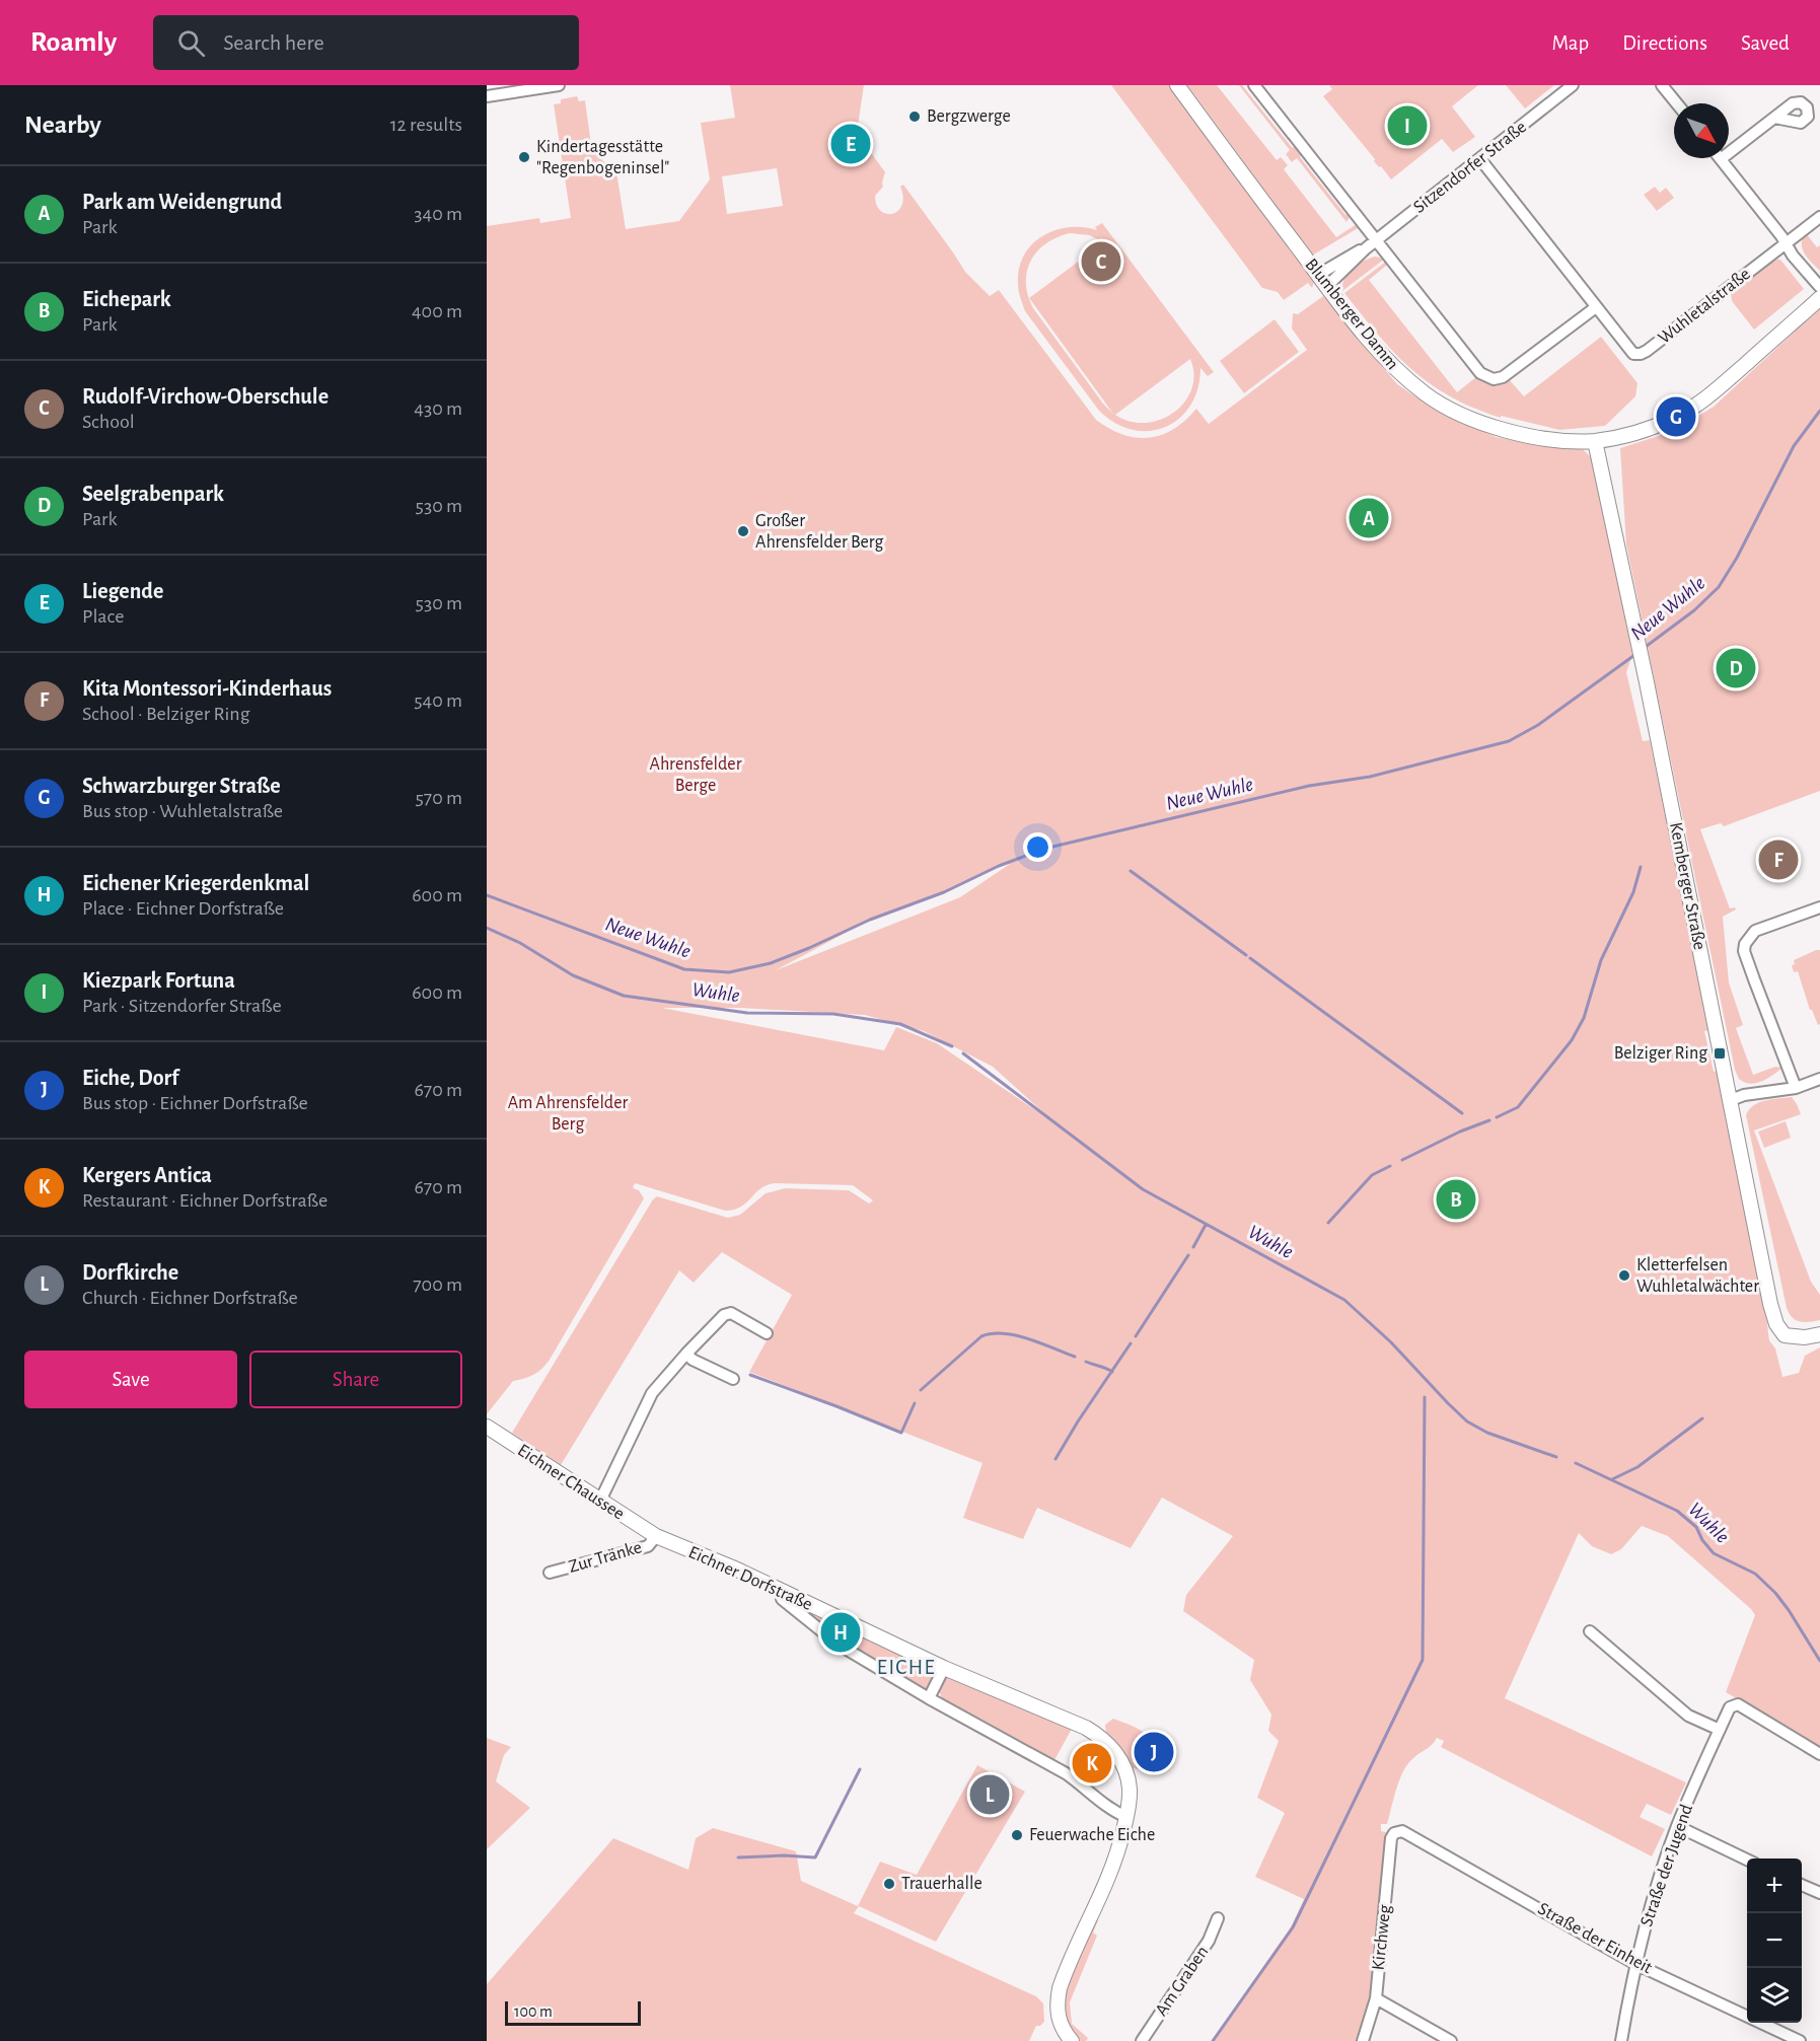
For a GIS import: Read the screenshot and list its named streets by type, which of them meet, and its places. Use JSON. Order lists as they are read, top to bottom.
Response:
{
  "streets": {
    "main road": [
      "Blumberger Damm",
      "Kemberger Straße",
      "Eichner Chaussee",
      "Eichner Dorfstraße"
    ],
    "street": [
      "Sitzendorfer Straße",
      "Wuhletalstraße",
      "Zur Tränke",
      "Straße der Jugend",
      "Kirchweg",
      "Straße der Einheit",
      "Am Graben"
    ]
  },
  "crossings": [
    ["Sitzendorfer Straße", "Wuhletalstraße"],
    ["Sitzendorfer Straße", "Blumberger Damm"],
    ["Blumberger Damm", "Kemberger Straße"],
    ["Eichner Chaussee", "Zur Tränke"],
    ["Eichner Chaussee", "Eichner Dorfstraße"],
    ["Zur Tränke", "Eichner Dorfstraße"],
    ["Straße der Jugend", "Straße der Einheit"],
    ["Kirchweg", "Straße der Einheit"]
  ],
  "districts": ["EICHE"],
  "water": ["Neue Wuhle", "Wuhle"],
  "parks": ["Ahrensfelder Berge", "Am Ahrensfelder Berg"],
  "places": {
    "other": [
      "Bergzwerge",
      "Kindertagesstätte \"Regenbogeninsel\"",
      "Großer Ahrensfelder Berg",
      "Kletterfelsen Wuhletalwächter",
      "Feuerwache Eiche",
      "Trauerhalle"
    ],
    "transit": ["Belziger Ring"]
  },
  "scale_bar": "100 m",
  "north": "bottom right",
  "page": {
    "header": "Roamly",
    "search": "Search here",
    "nav": ["Map", "Directions", "Saved"],
    "heading": ["Nearby", "12 results"],
    "pins": [
      "I",
      "E",
      "C",
      "G",
      "A",
      "D",
      "F",
      "B",
      "H",
      "J",
      "K",
      "L"
    ],
    "list": [
      {
        "mark": "A",
        "name": "Park am Weidengrund",
        "note": "Park",
        "value": "340 m"
      },
      {
        "mark": "B",
        "name": "Eichepark",
        "note": "Park",
        "value": "400 m"
      },
      {
        "mark": "C",
        "name": "Rudolf-Virchow-Oberschule",
        "note": "School",
        "value": "430 m"
      },
      {
        "mark": "D",
        "name": "Seelgrabenpark",
        "note": "Park",
        "value": "530 m"
      },
      {
        "mark": "E",
        "name": "Liegende",
        "note": "Place",
        "value": "530 m"
      },
      {
        "mark": "F",
        "name": "Kita Montessori-Kinderhaus",
        "note": "School · Belziger Ring",
        "value": "540 m"
      },
      {
        "mark": "G",
        "name": "Schwarzburger Straße",
        "note": "Bus stop · Wuhletalstraße",
        "value": "570 m"
      },
      {
        "mark": "H",
        "name": "Eichener Kriegerdenkmal",
        "note": "Place · Eichner Dorfstraße",
        "value": "600 m"
      },
      {
        "mark": "I",
        "name": "Kiezpark Fortuna",
        "note": "Park · Sitzendorfer Straße",
        "value": "600 m"
      },
      {
        "mark": "J",
        "name": "Eiche, Dorf",
        "note": "Bus stop · Eichner Dorfstraße",
        "value": "670 m"
      },
      {
        "mark": "K",
        "name": "Kergers Antica",
        "note": "Restaurant · Eichner Dorfstraße",
        "value": "670 m"
      },
      {
        "mark": "L",
        "name": "Dorfkirche",
        "note": "Church · Eichner Dorfstraße",
        "value": "700 m"
      }
    ],
    "buttons": ["Save", "Share"],
    "map_buttons": ["+", "−"],
    "scale": "100 m"
  }
}
